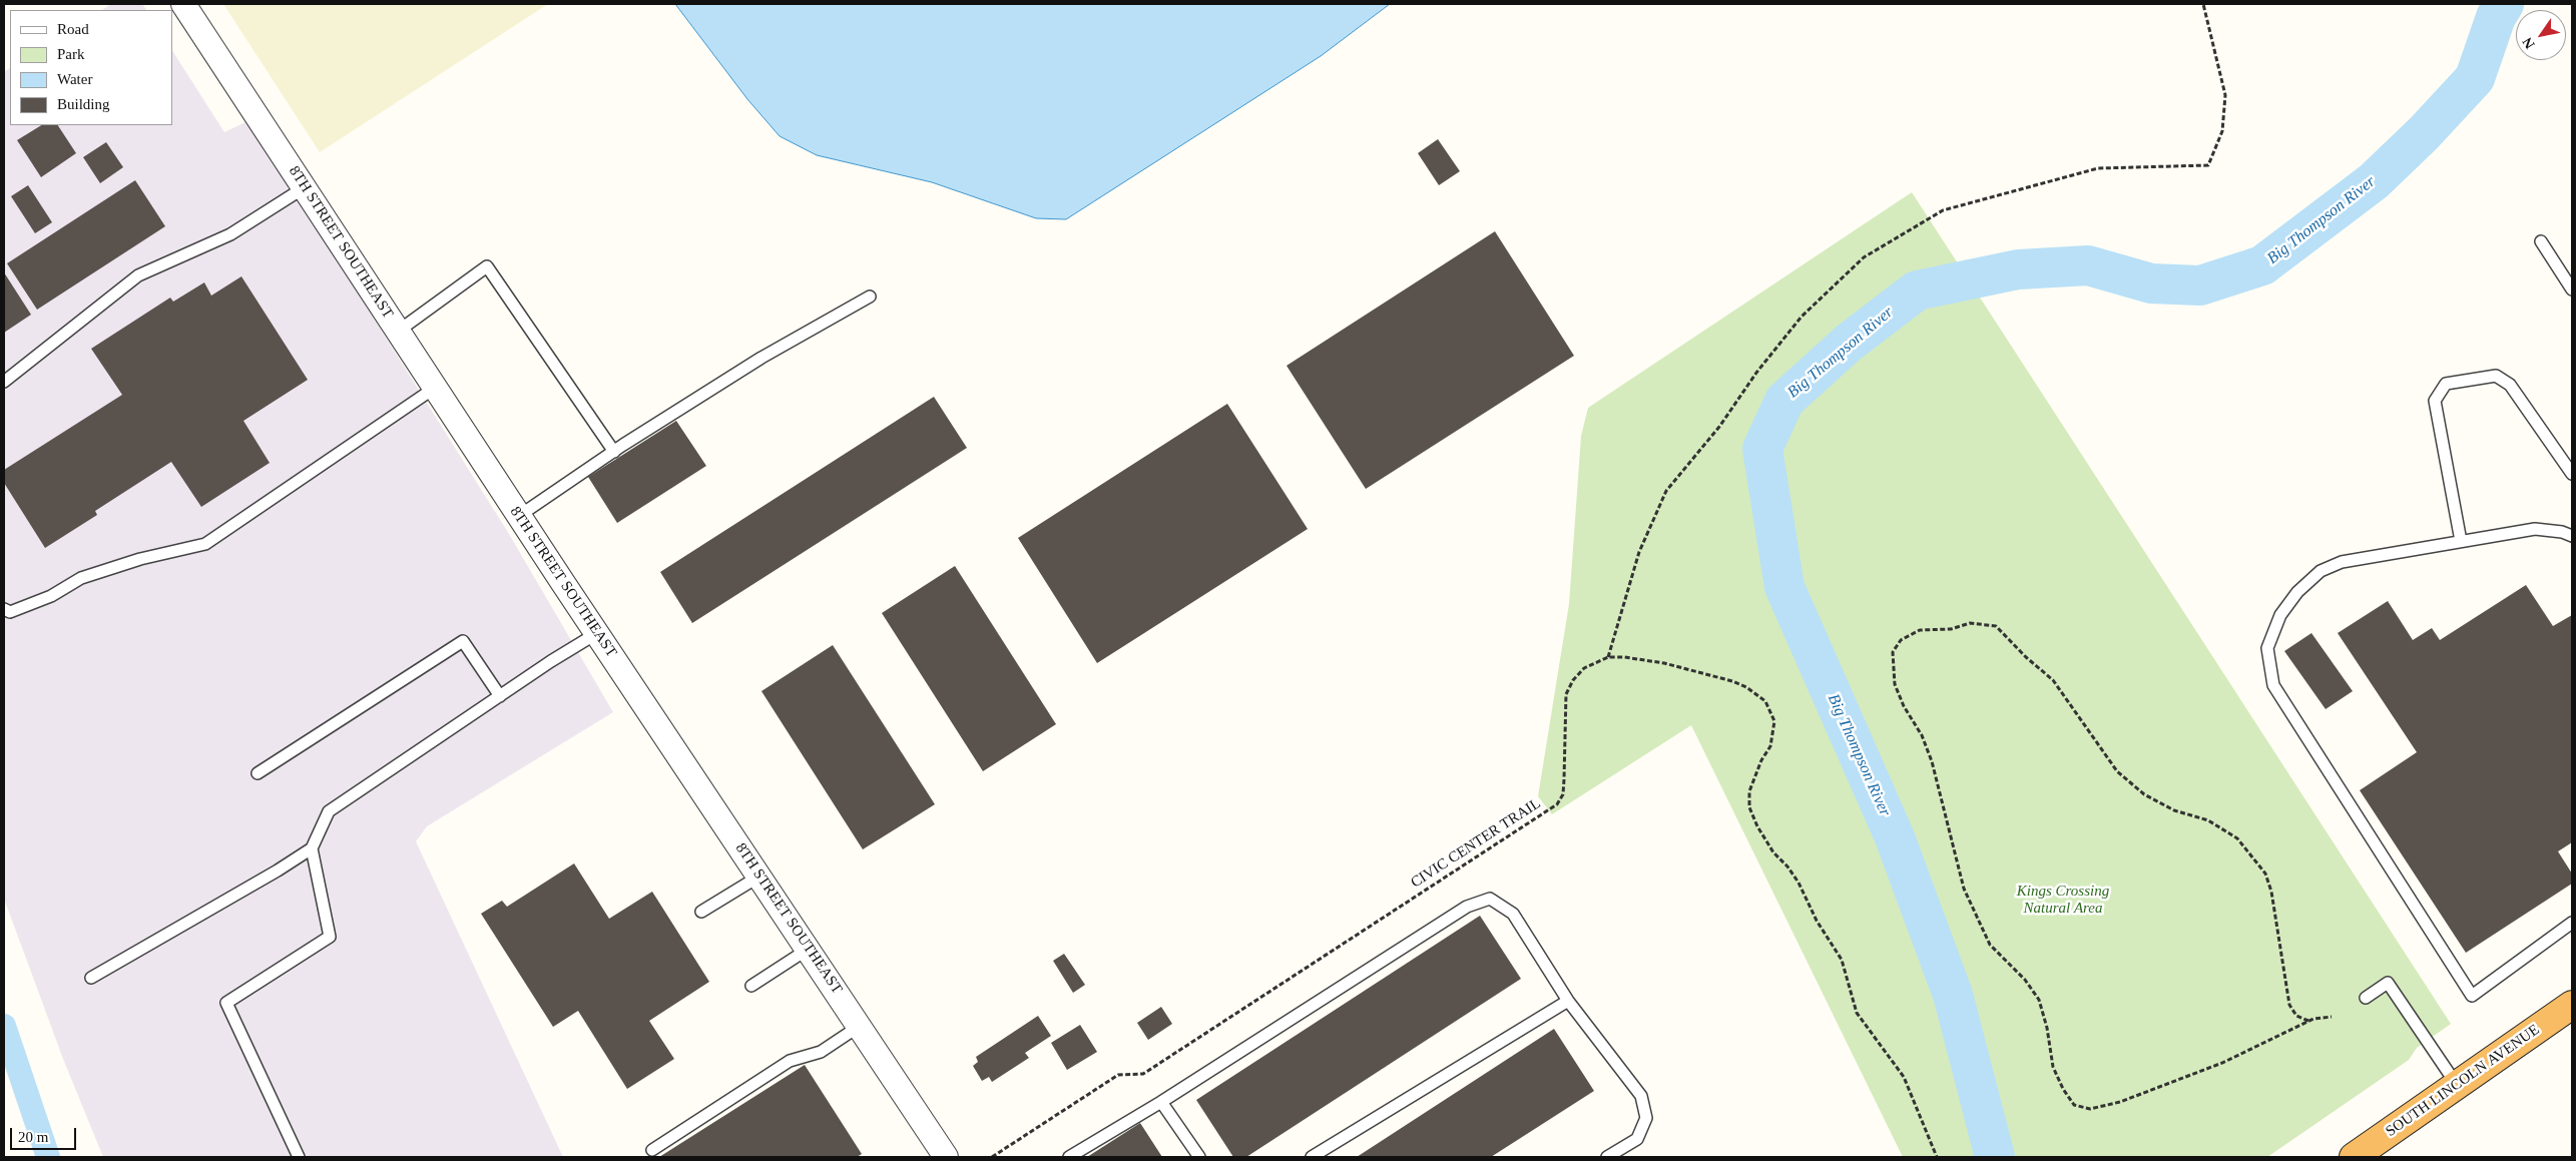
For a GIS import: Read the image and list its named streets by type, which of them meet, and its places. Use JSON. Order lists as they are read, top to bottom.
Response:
{
  "streets": {
    "highway": ["SOUTH LINCOLN AVENUE"],
    "street": ["8TH STREET SOUTHEAST"],
    "path": ["CIVIC CENTER TRAIL"]
  },
  "water": ["Big Thompson River"],
  "parks": ["Kings Crossing Natural Area"],
  "legend": [
    "Road",
    "Park",
    "Water",
    "Building"
  ],
  "scale_bar": "20 m",
  "north": "bottom left"
}
